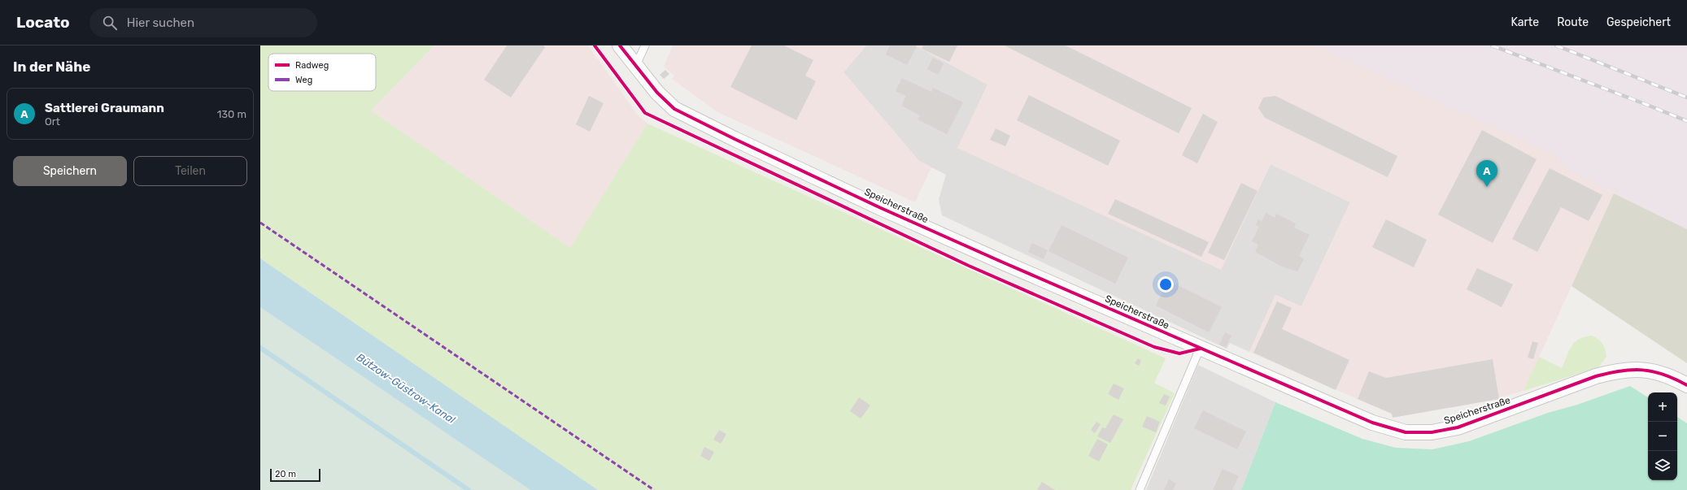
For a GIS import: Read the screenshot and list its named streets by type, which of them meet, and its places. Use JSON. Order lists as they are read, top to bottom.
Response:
{
  "streets": {
    "street": ["Speicherstraße"]
  },
  "water": ["Bützow-Güstrow-Kanal"],
  "legend": ["Radweg", "Weg"],
  "scale_bar": "20 m",
  "page": {
    "header": "Locato",
    "search": "Hier suchen",
    "nav": ["Karte", "Route", "Gespeichert"],
    "heading": "In der Nähe",
    "list": [
      {
        "mark": "A",
        "name": "Sattlerei Graumann",
        "note": "Ort",
        "value": "130 m"
      }
    ],
    "buttons": ["Speichern", "Teilen"],
    "pins": "A",
    "map_buttons": ["+", "−"],
    "scale": "20 m"
  }
}
